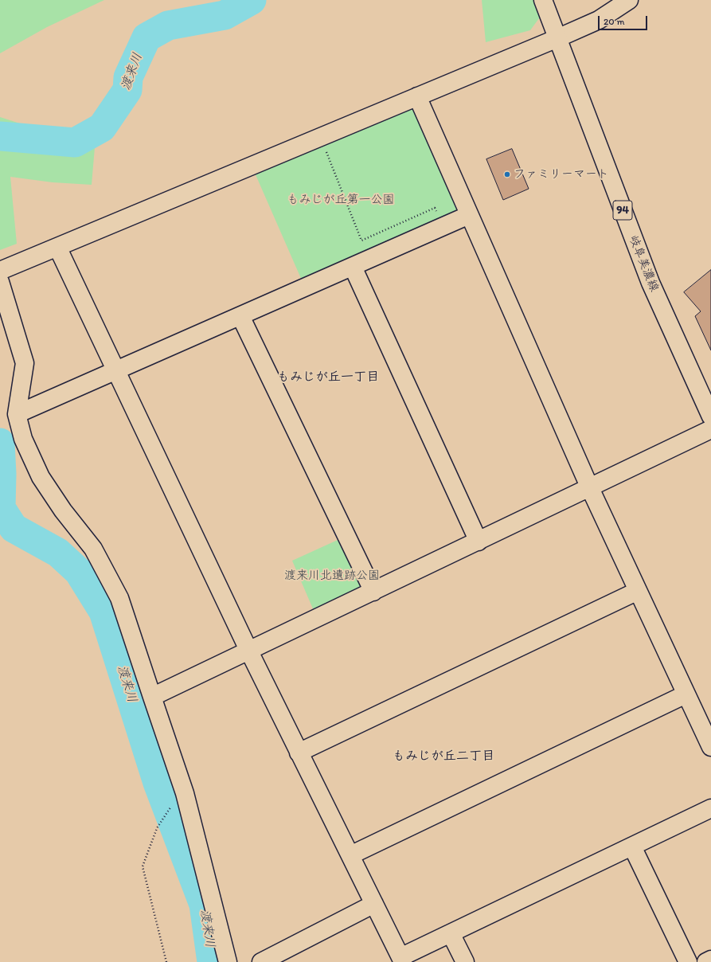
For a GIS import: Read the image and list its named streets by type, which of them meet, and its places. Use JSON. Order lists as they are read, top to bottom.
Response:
{
  "streets": {
    "street": ["94", "岐阜美濃線"]
  },
  "districts": ["もみじが丘一丁目", "もみじが丘二丁目"],
  "water": ["渡来川"],
  "parks": ["もみじが丘第一公園", "渡来川北遺跡公園"],
  "places": ["ファミリーマート"],
  "scale_bar": "20 m"
}
